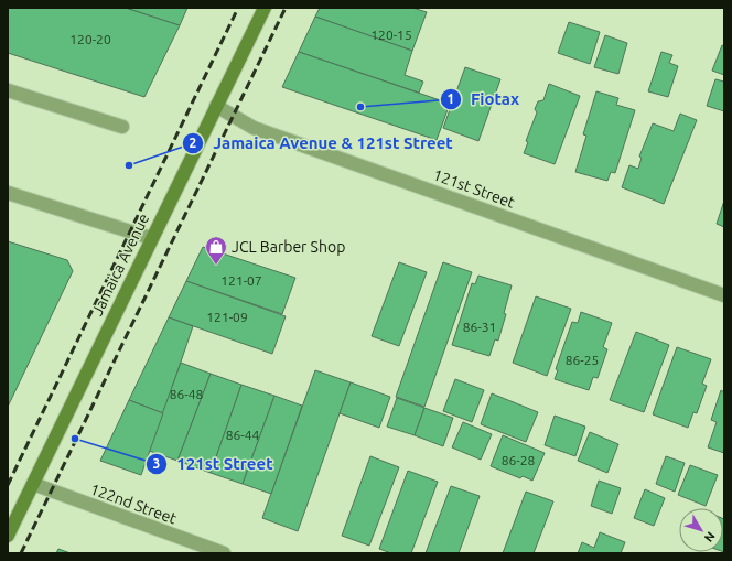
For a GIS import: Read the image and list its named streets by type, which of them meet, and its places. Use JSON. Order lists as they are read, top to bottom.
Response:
{
  "streets": {
    "main road": ["Jamaica Avenue"],
    "street": ["121st Street", "122nd Street"]
  },
  "crossings": [
    ["121st Street", "Jamaica Avenue"],
    ["Jamaica Avenue", "122nd Street"]
  ],
  "places": {
    "other": ["Fiotax", "Jamaica Avenue & 121st Street", "121st Street"],
    "shop": ["JCL Barber Shop"]
  },
  "house_numbers": [
    "120-15",
    "120-20",
    "121-07",
    "121-09",
    "86-31",
    "86-25",
    "86-48",
    "86-44",
    "86-28"
  ],
  "north": "bottom right"
}
